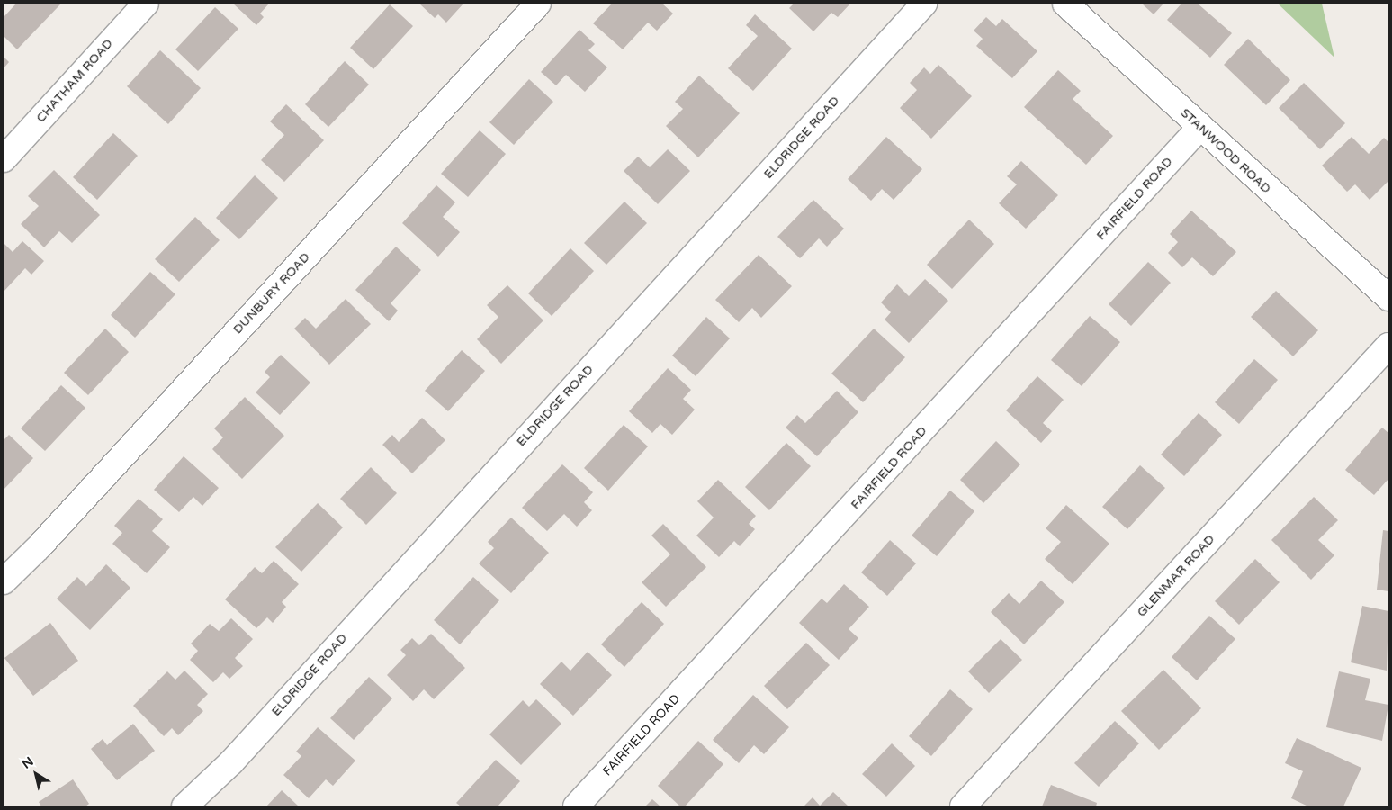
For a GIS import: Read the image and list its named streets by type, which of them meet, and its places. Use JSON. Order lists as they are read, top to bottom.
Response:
{
  "streets": {
    "street": [
      "CHATHAM ROAD",
      "ELDRIDGE ROAD",
      "STANWOOD ROAD",
      "FAIRFIELD ROAD",
      "DUNBURY ROAD",
      "GLENMAR ROAD"
    ]
  },
  "crossings": [
    ["STANWOOD ROAD", "FAIRFIELD ROAD"]
  ],
  "north": "top left"
}
